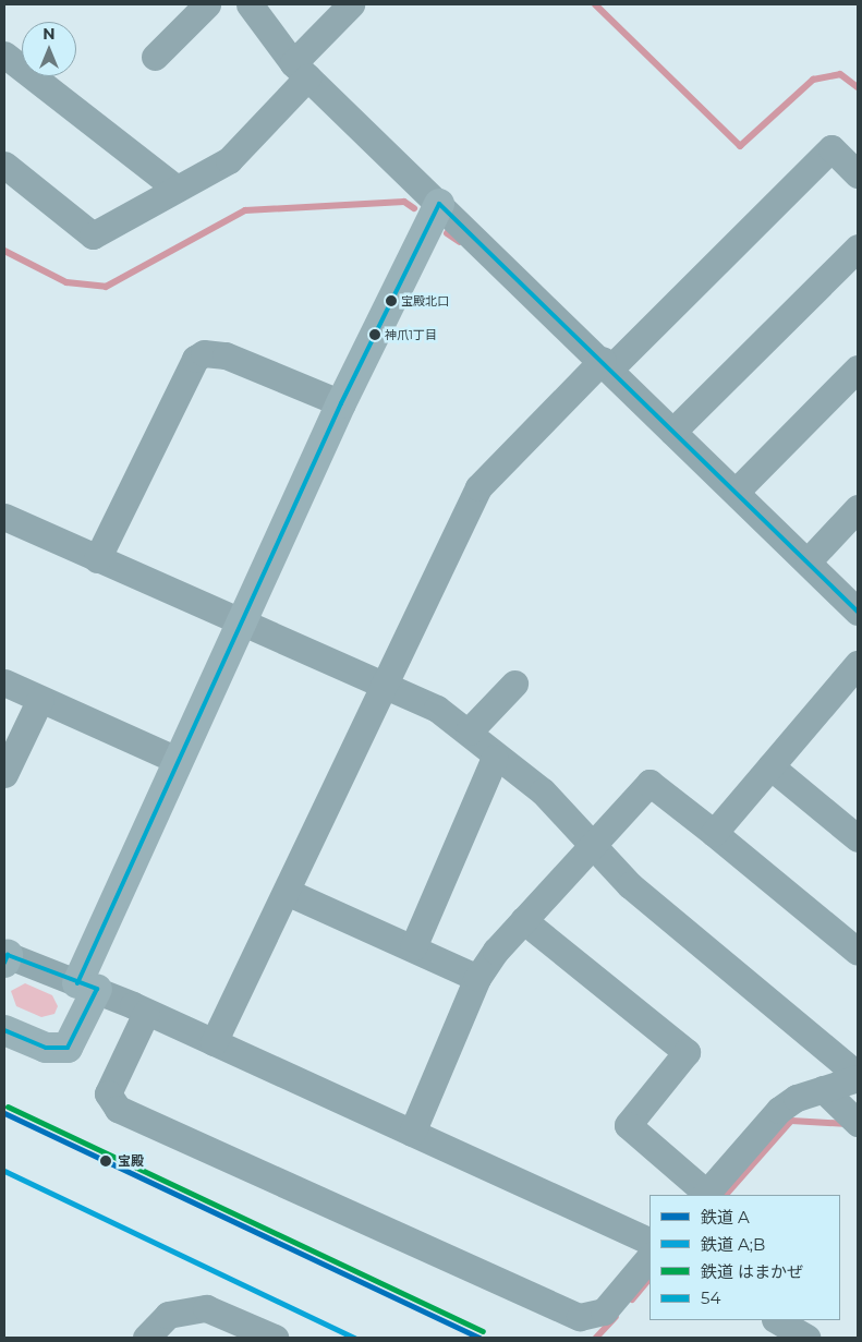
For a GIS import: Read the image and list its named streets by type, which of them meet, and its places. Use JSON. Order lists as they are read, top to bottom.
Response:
{
  "places": ["宝殿北口", "神爪1丁目", "宝殿"],
  "lines": [
    "transit line 54",
    "rail line はまかぜ",
    "rail line A",
    "rail line A;B"
  ],
  "legend": [
    "鉄道 A",
    "鉄道 A;B",
    "鉄道 はまかぜ",
    "54"
  ],
  "north": "top"
}
